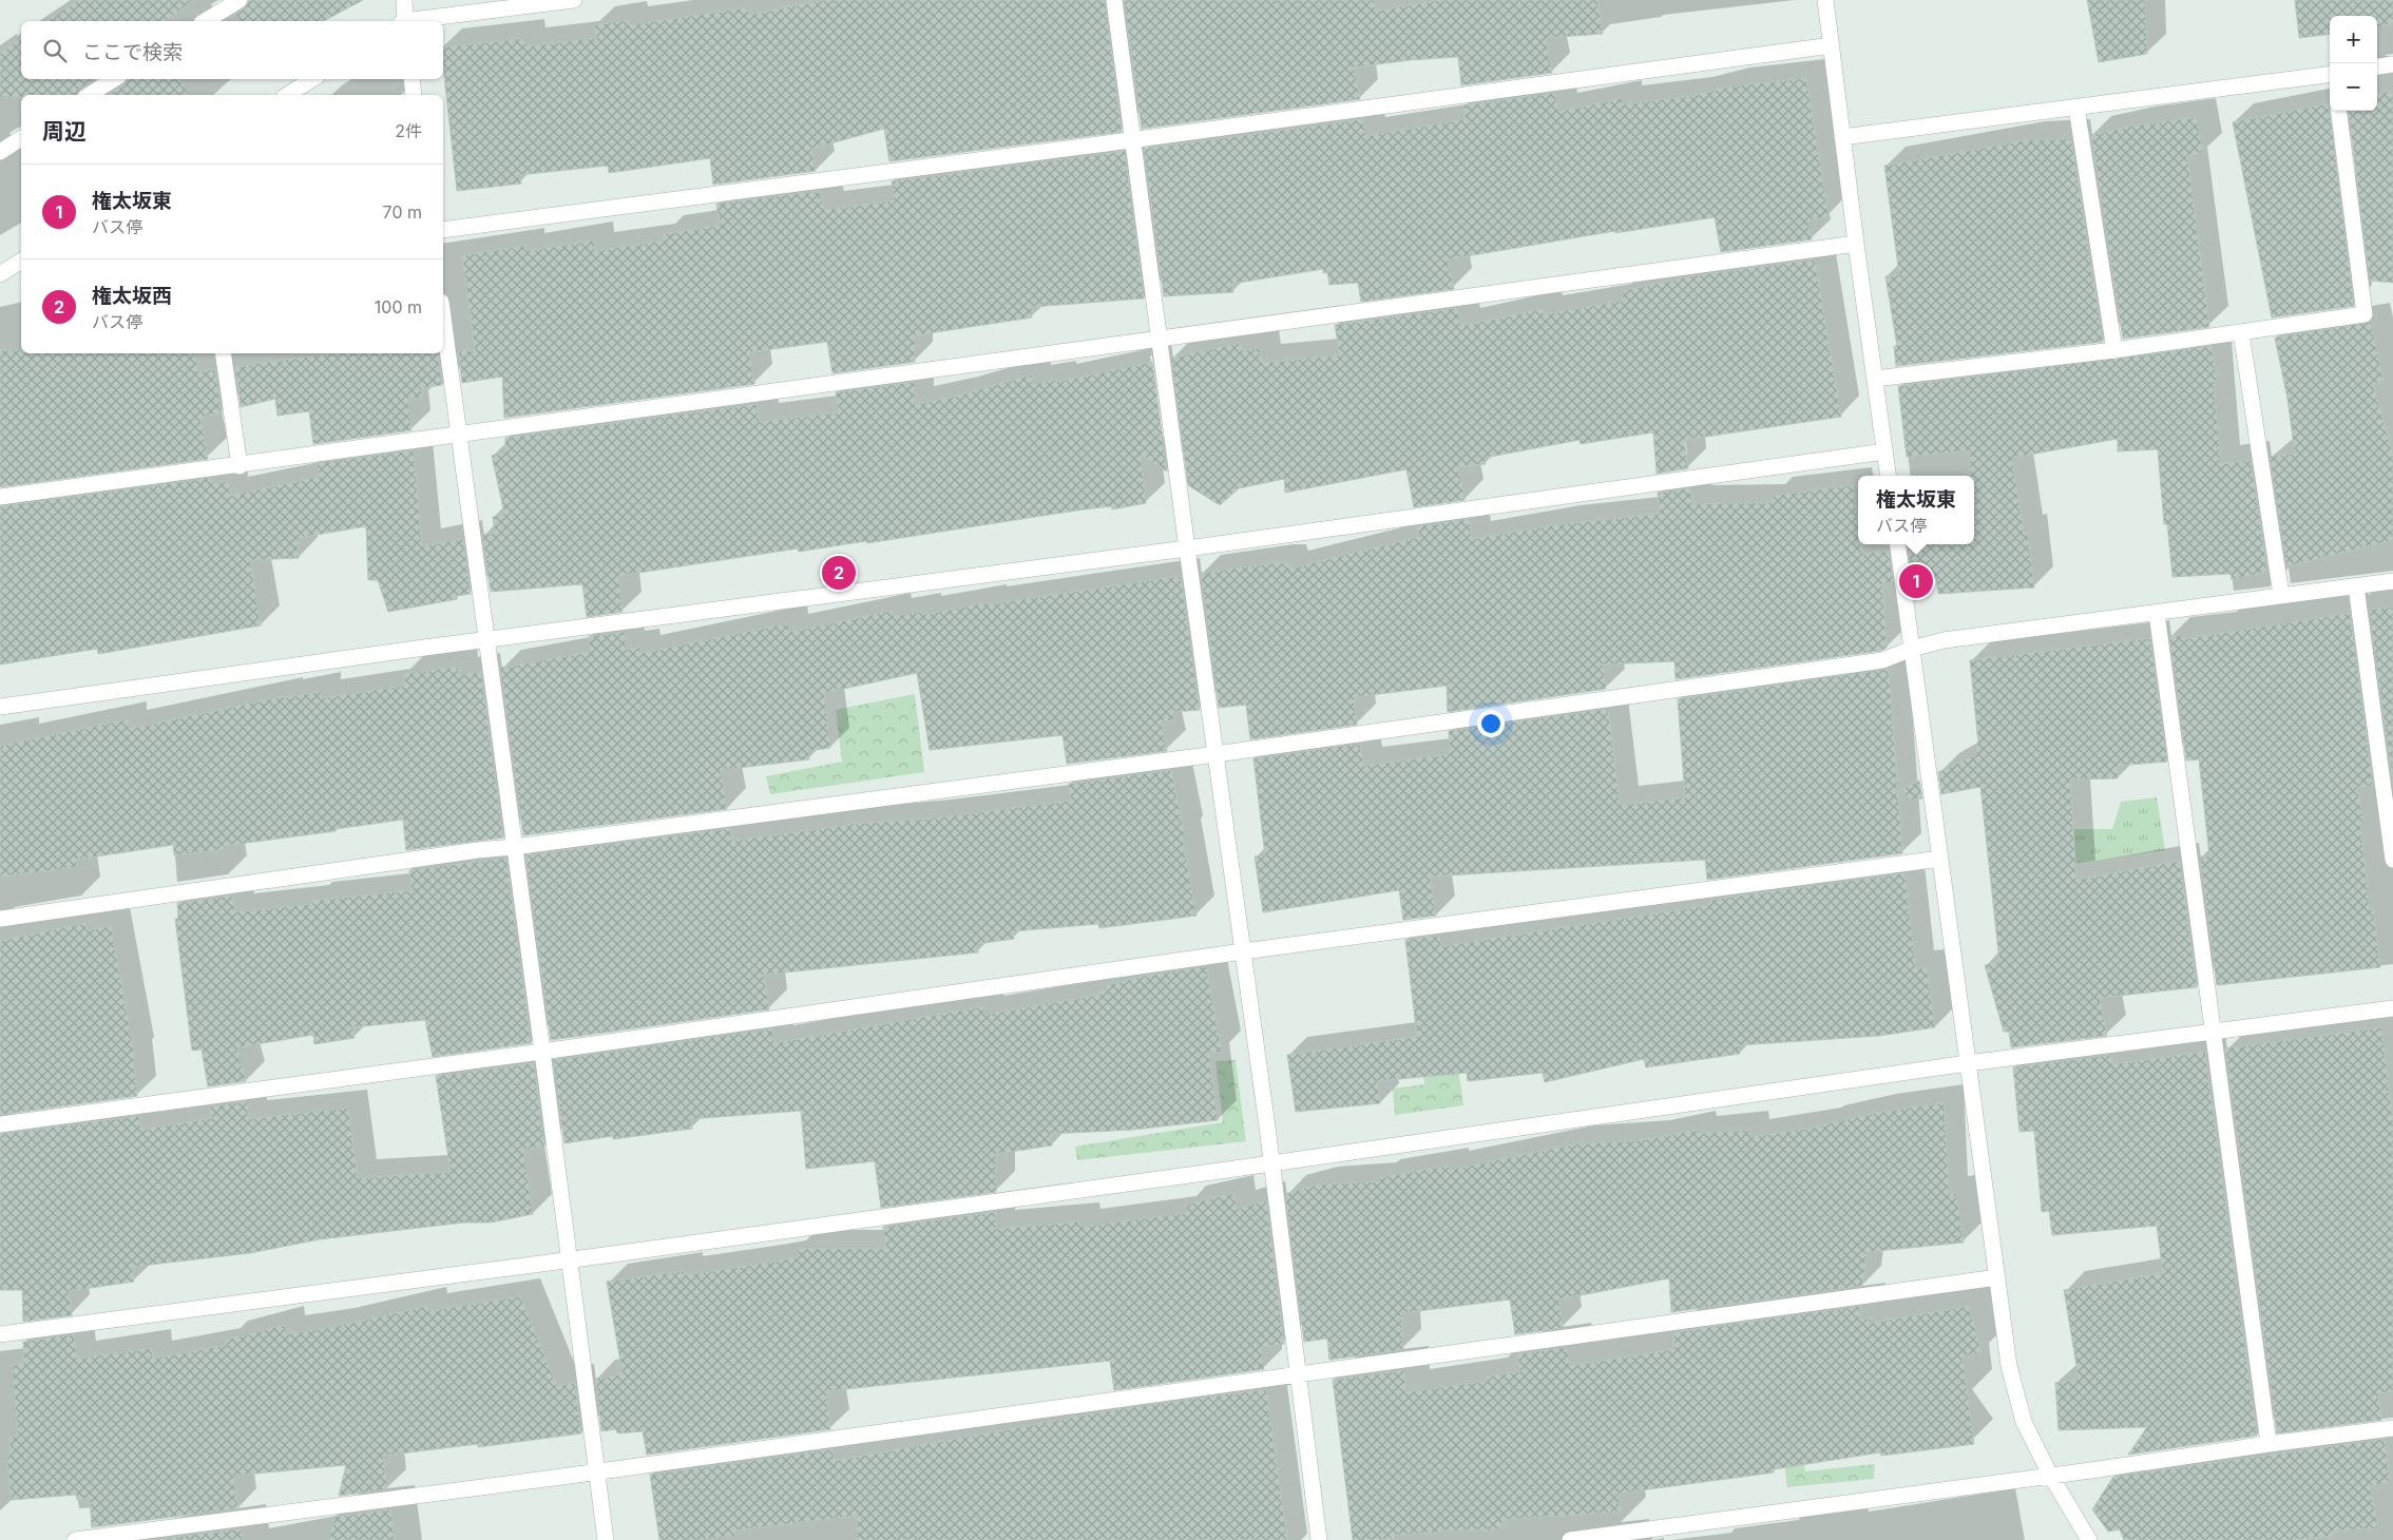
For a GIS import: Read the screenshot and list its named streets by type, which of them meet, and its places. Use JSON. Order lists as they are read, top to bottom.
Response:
{
  "page": {
    "map_buttons": ["+", "−"],
    "search": "ここで検索",
    "heading": ["周辺", "2件"],
    "list": [
      {
        "mark": "1",
        "name": "権太坂東",
        "note": "バス停",
        "value": "70 m"
      },
      {
        "mark": "2",
        "name": "権太坂西",
        "note": "バス停",
        "value": "100 m"
      }
    ],
    "popup": ["権太坂東", "バス停"],
    "pins": ["2", "1"]
  }
}
